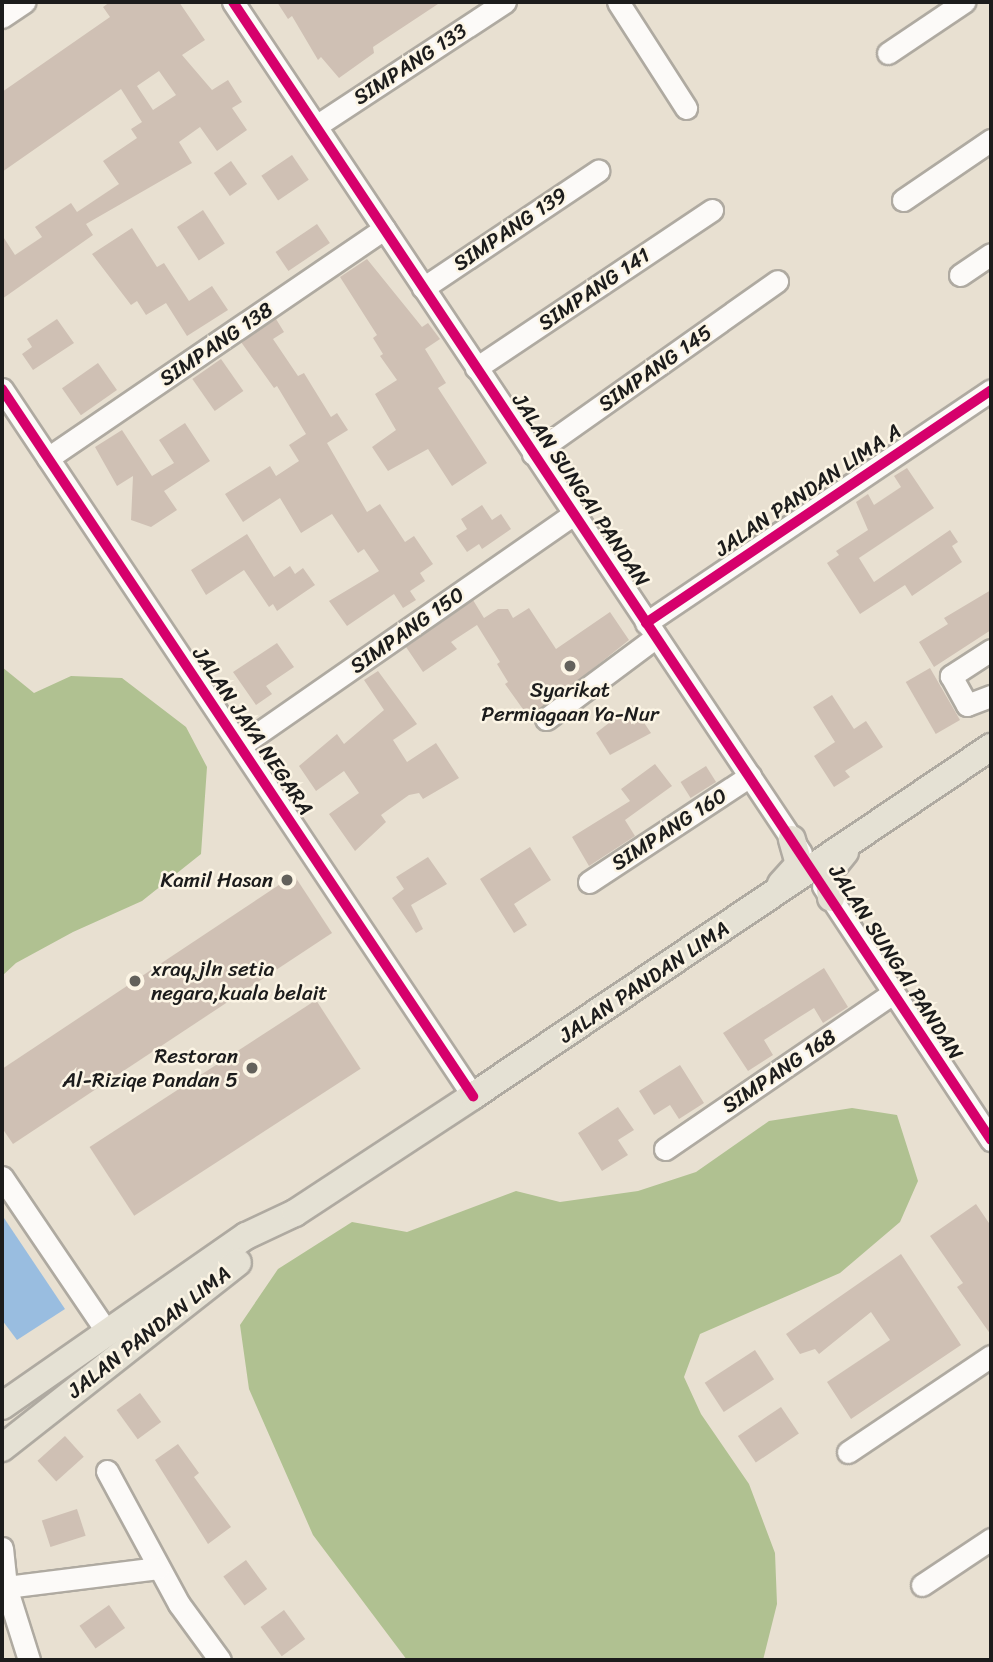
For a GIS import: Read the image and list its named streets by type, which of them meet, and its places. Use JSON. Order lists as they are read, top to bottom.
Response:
{
  "streets": {
    "main road": ["JALAN PANDAN LIMA"],
    "street": [
      "SIMPANG 133",
      "SIMPANG 139",
      "SIMPANG 141",
      "SIMPANG 138",
      "SIMPANG 145",
      "JALAN SUNGAI PANDAN",
      "JALAN PANDAN LIMA A",
      "SIMPANG 150",
      "JALAN JAYA NEGARA",
      "SIMPANG 160",
      "SIMPANG 168"
    ]
  },
  "crossings": [
    ["SIMPANG 133", "JALAN SUNGAI PANDAN"],
    ["SIMPANG 139", "JALAN SUNGAI PANDAN"],
    ["SIMPANG 141", "JALAN SUNGAI PANDAN"],
    ["SIMPANG 138", "JALAN SUNGAI PANDAN"],
    ["SIMPANG 138", "JALAN JAYA NEGARA"],
    ["SIMPANG 145", "JALAN SUNGAI PANDAN"],
    ["JALAN SUNGAI PANDAN", "JALAN PANDAN LIMA A"],
    ["JALAN SUNGAI PANDAN", "SIMPANG 150"],
    ["JALAN SUNGAI PANDAN", "SIMPANG 160"],
    ["JALAN SUNGAI PANDAN", "JALAN PANDAN LIMA"],
    ["JALAN SUNGAI PANDAN", "SIMPANG 168"],
    ["SIMPANG 150", "JALAN JAYA NEGARA"],
    ["JALAN JAYA NEGARA", "JALAN PANDAN LIMA"]
  ],
  "places": [
    "Syarikat Permiagaan Ya-Nur",
    "Kamil Hasan",
    "xray,jln setia negara,kuala belait",
    "Restoran Al-Riziqe Pandan 5"
  ]
}
